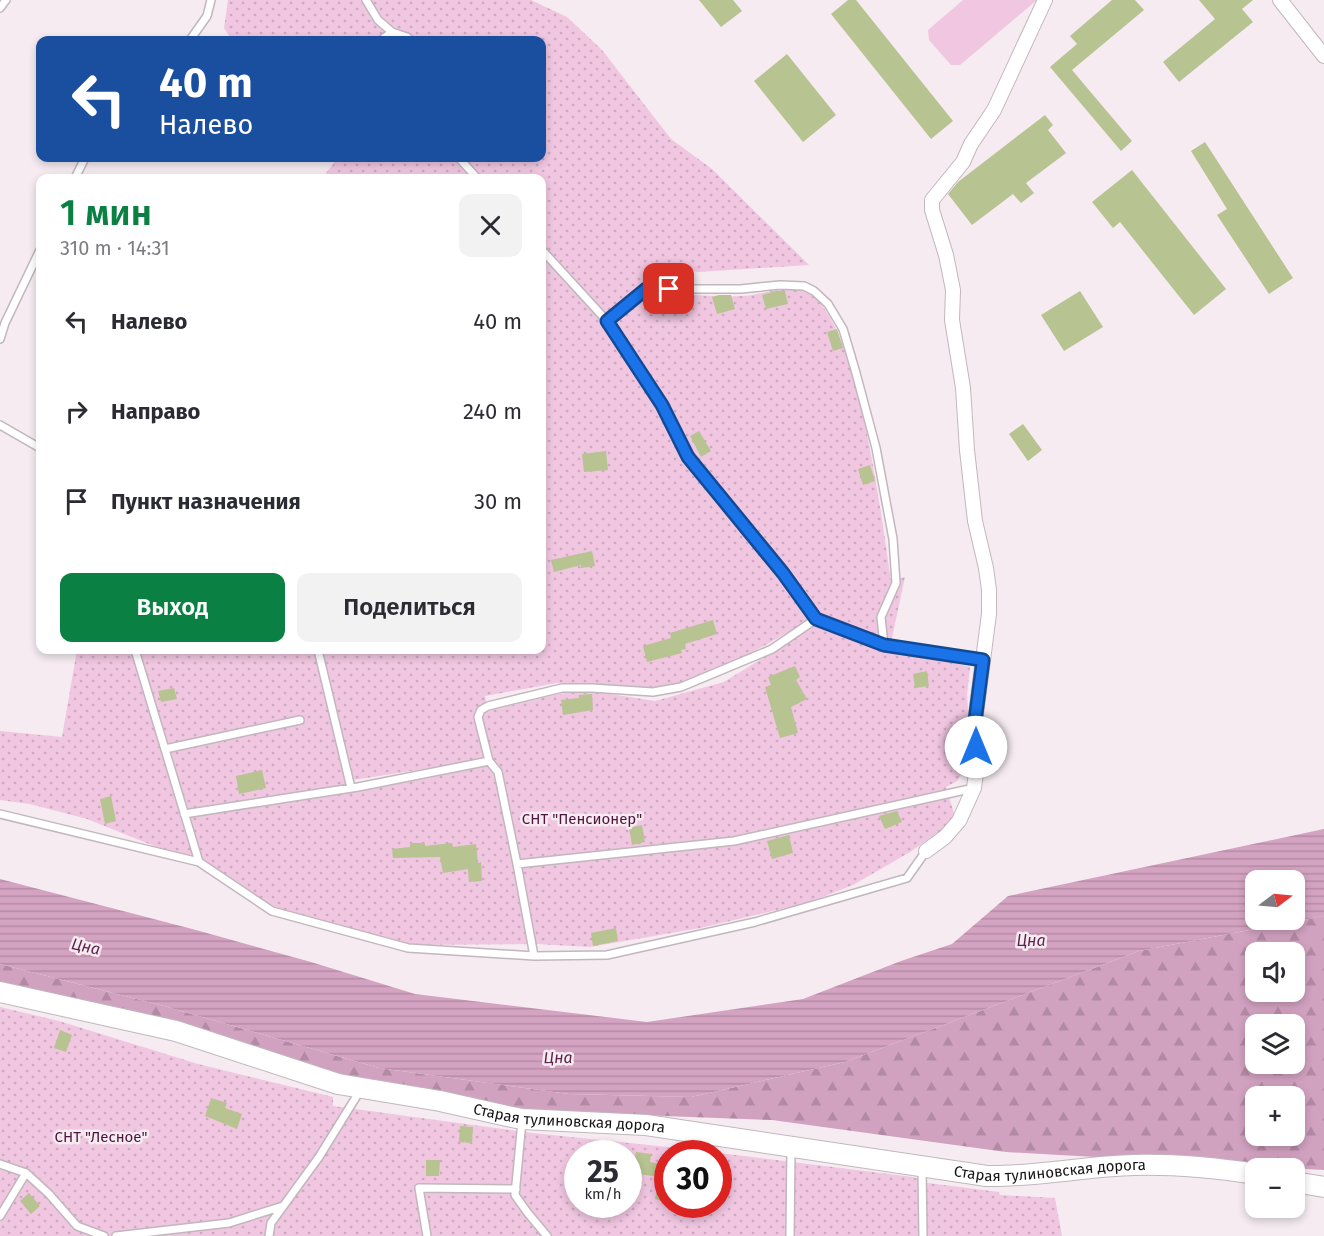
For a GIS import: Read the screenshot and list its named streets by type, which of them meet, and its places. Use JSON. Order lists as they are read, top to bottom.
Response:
{
  "streets": {
    "street": ["Старая тулиновская дорога"]
  },
  "water": ["Цна"],
  "parks": ["СНТ \"Пенсионер\"", "СНТ \"Лесное\""],
  "north": "right",
  "page": {
    "turn": ["40 m", "Налево"],
    "heading": ["1 мин", "310 m · 14:31"],
    "list": [
      {
        "name": "Налево",
        "value": "40 m"
      },
      {
        "name": "Направо",
        "value": "240 m"
      },
      {
        "name": "Пункт назначения",
        "value": "30 m"
      }
    ],
    "buttons": ["Выход", "Поделиться"],
    "map_buttons": ["+", "−"],
    "speed": "25 km/h",
    "limit": "30"
  }
}
